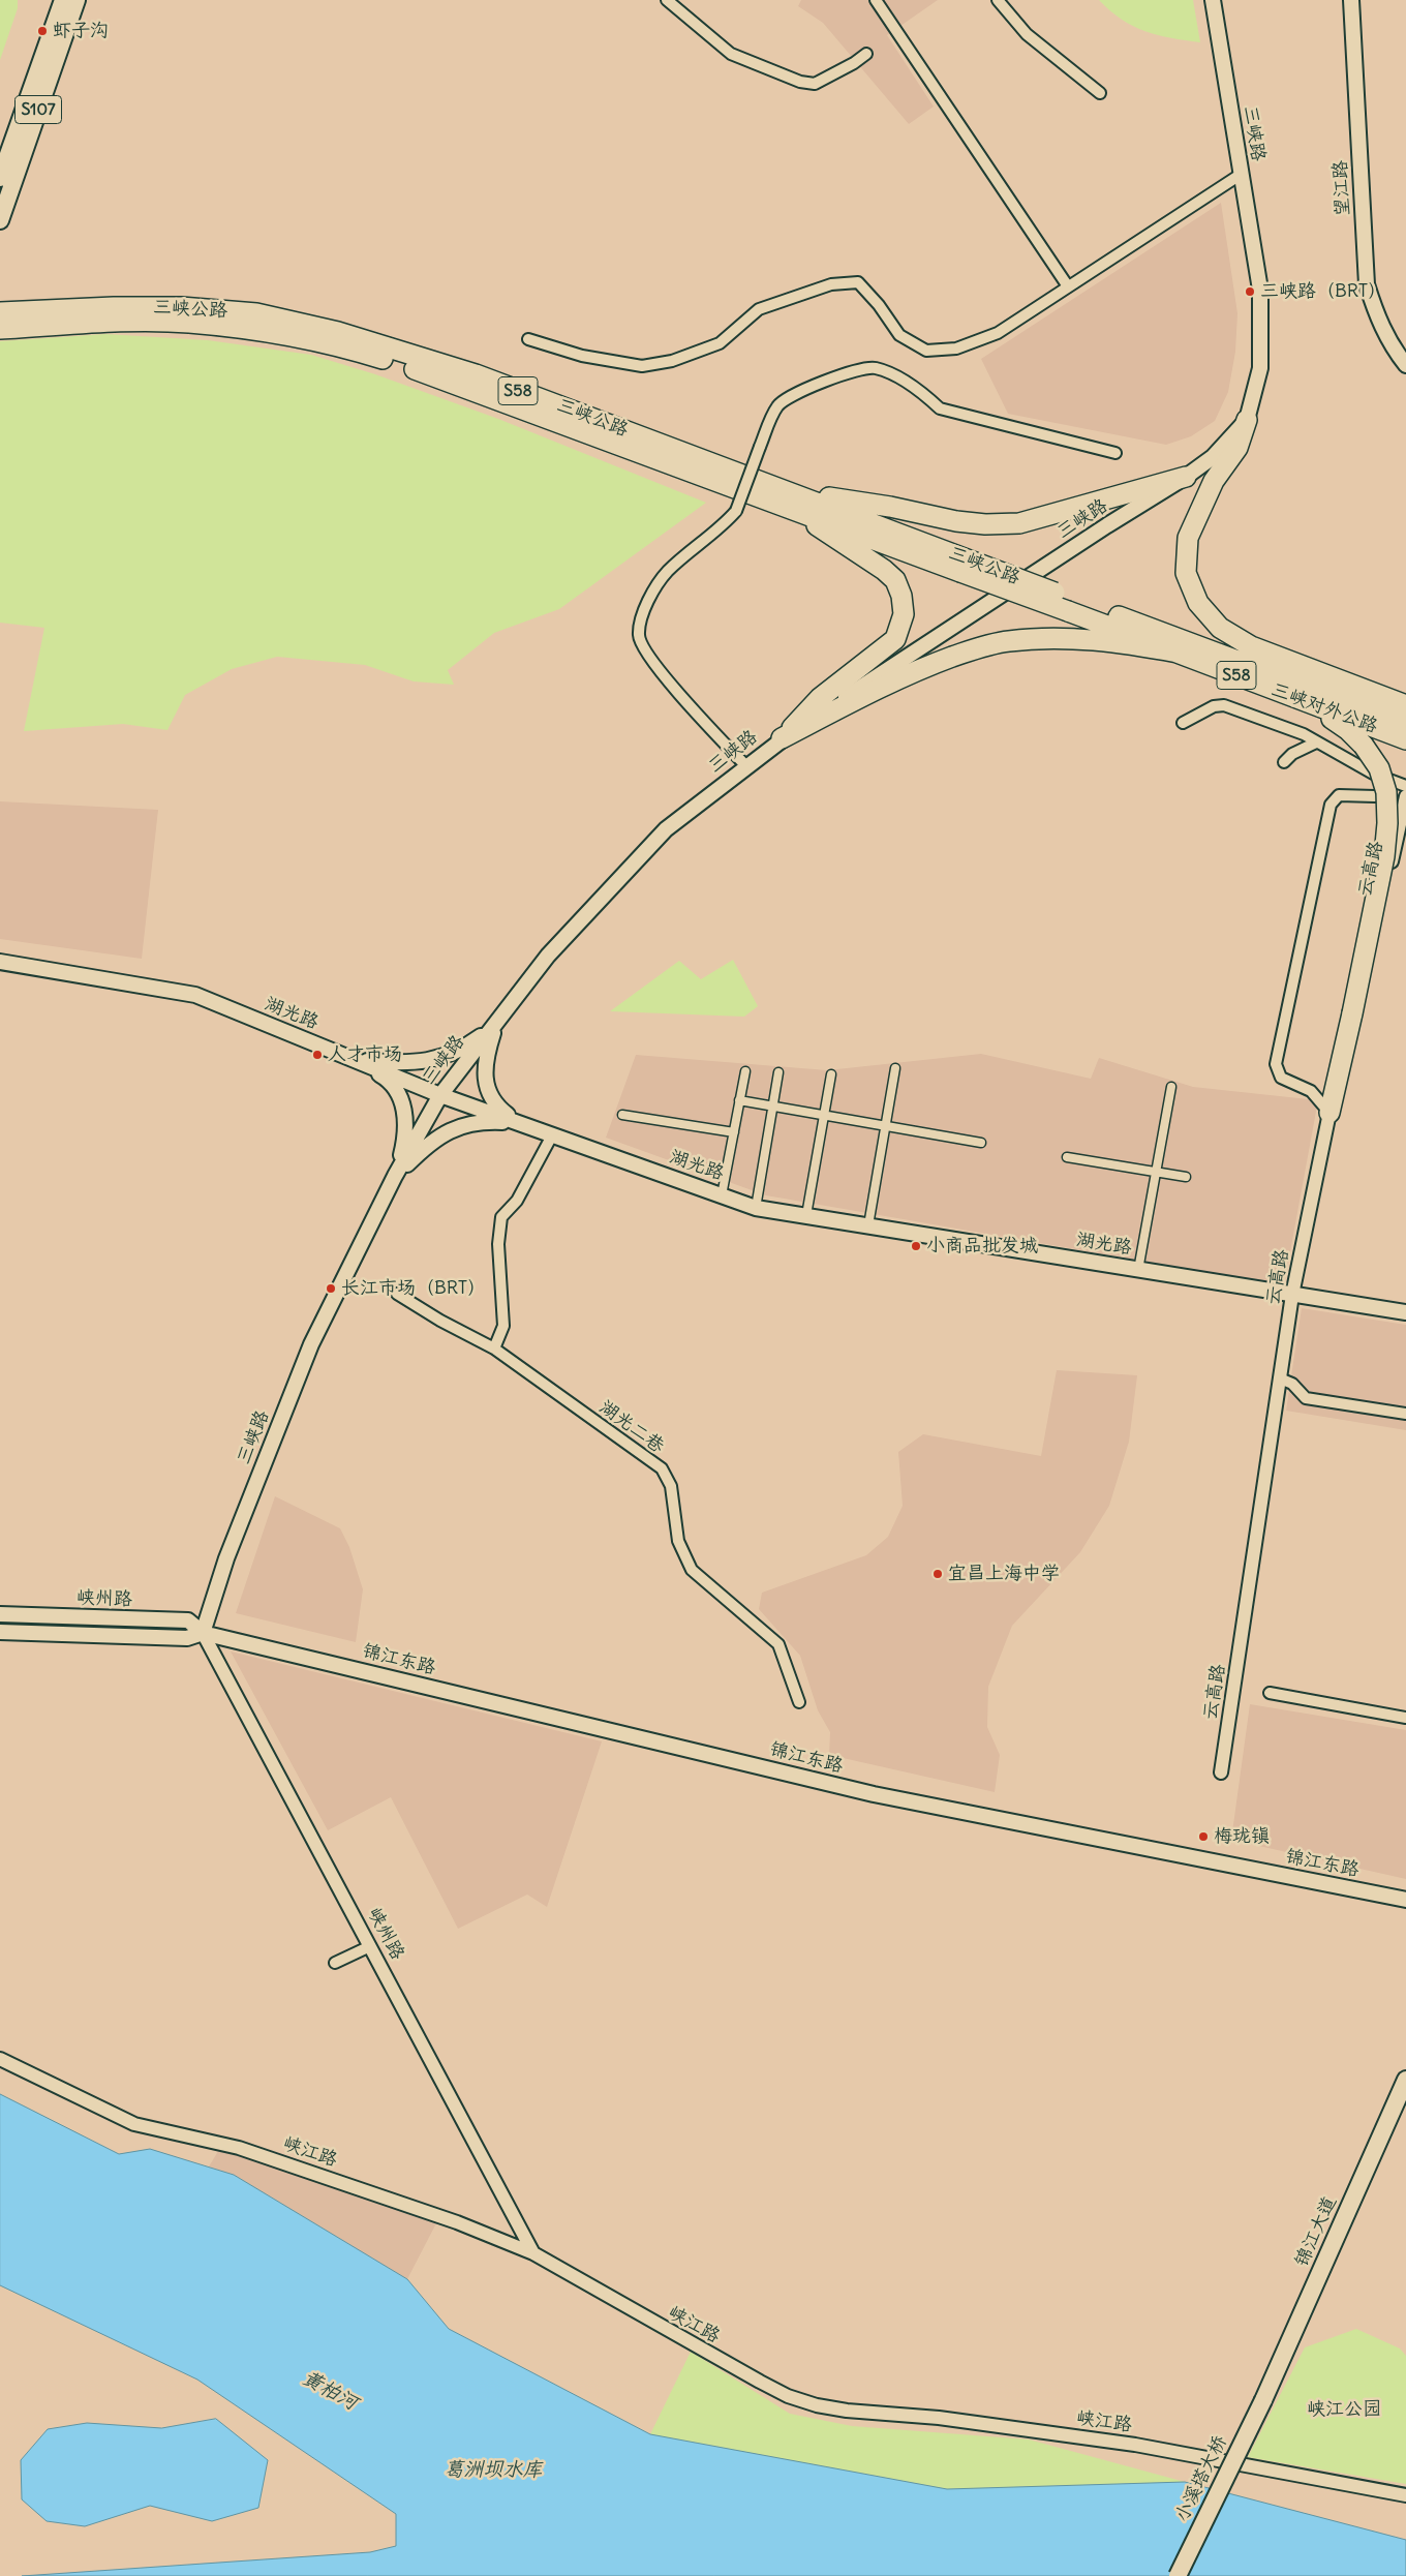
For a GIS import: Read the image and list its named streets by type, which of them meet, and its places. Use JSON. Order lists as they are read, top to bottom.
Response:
{
  "streets": {
    "highway": ["三峡公路", "S58", "三峡对外公路"],
    "main road": [
      "S107",
      "三峡路",
      "望江路",
      "湖光路",
      "峡州路",
      "锦江东路",
      "锦江大道",
      "小溪塔大桥"
    ],
    "street": ["云高路", "湖光二巷", "峡江路"]
  },
  "crossings": [
    ["三峡路", "湖光路"],
    ["三峡路", "峡州路"],
    ["三峡路", "锦江东路"],
    ["三峡公路", "三峡对外公路"],
    ["云高路", "湖光路"],
    ["峡州路", "锦江东路"],
    ["峡州路", "峡江路"],
    ["锦江大道", "小溪塔大桥"]
  ],
  "water": ["黄柏河", "葛洲坝水库"],
  "parks": ["峡江公园"],
  "places": [
    "虾子沟",
    "三峡路（BRT）",
    "人才市场",
    "小商品批发城",
    "长江市场（BRT）",
    "宜昌上海中学",
    "梅珑镇"
  ]
}
